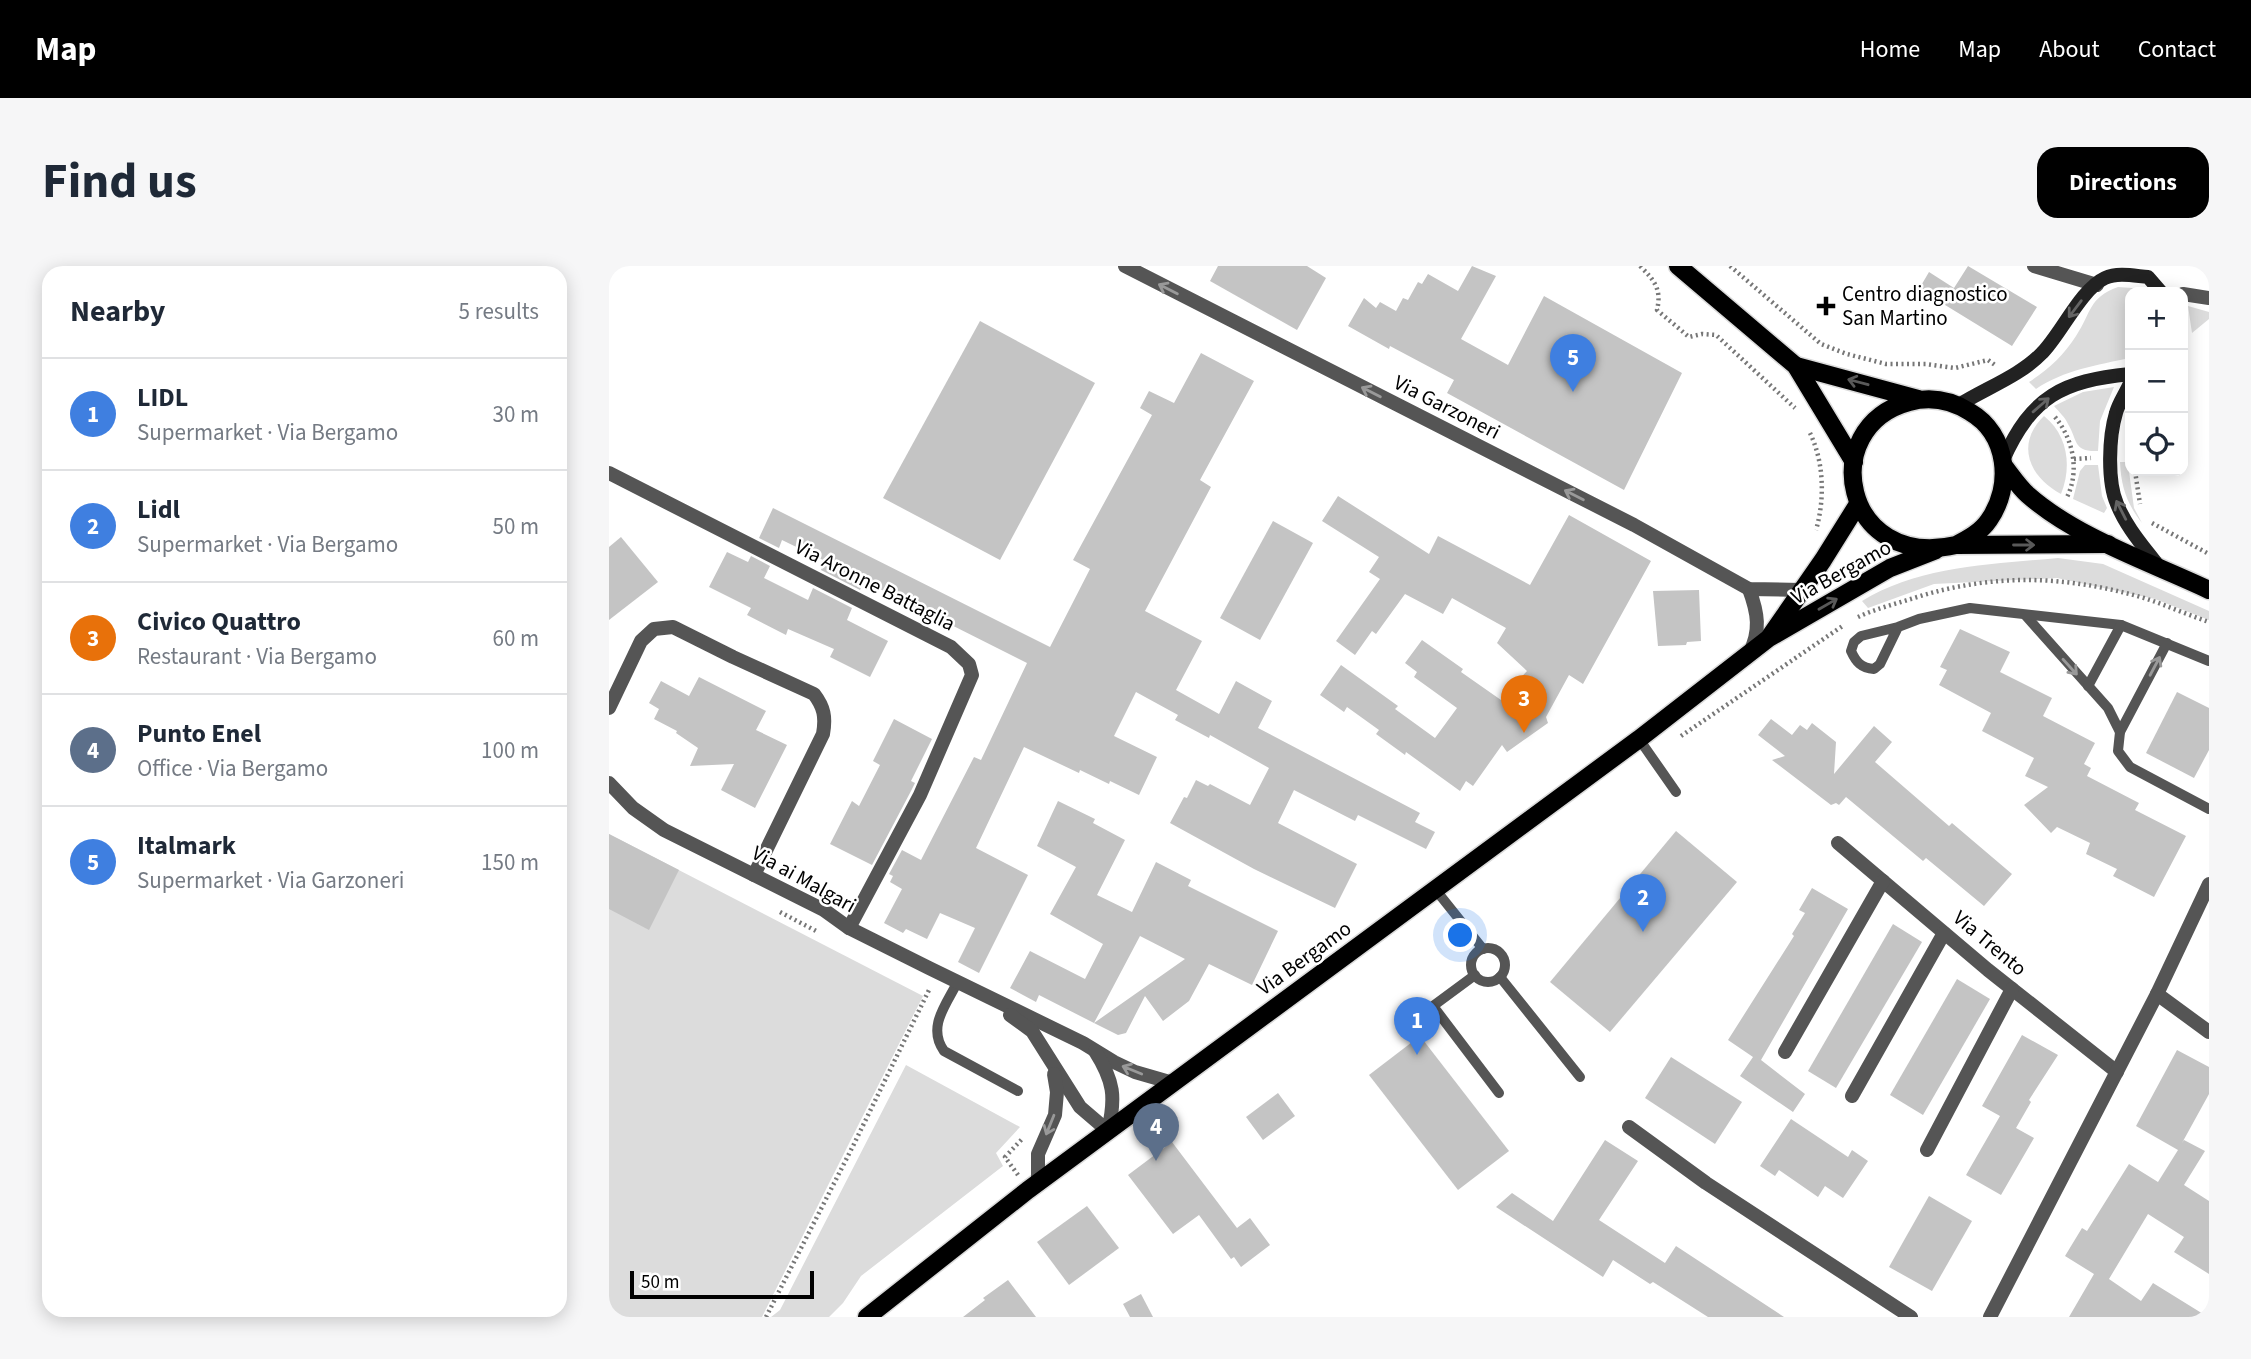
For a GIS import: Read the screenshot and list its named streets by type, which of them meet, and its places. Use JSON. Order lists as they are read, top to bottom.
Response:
{
  "streets": {
    "main road": ["Via Bergamo"],
    "street": [
      "Via Garzoneri",
      "Via Aronne Battaglia",
      "Via ai Malgari",
      "Via Trento"
    ]
  },
  "crossings": [
    ["Via Garzoneri", "Via Bergamo"],
    ["Via Bergamo", "Via ai Malgari"],
    ["Via Aronne Battaglia", "Via ai Malgari"]
  ],
  "one_way": ["Via Garzoneri"],
  "places": {
    "health": ["Centro diagnostico San Martino"]
  },
  "scale_bar": "50 m",
  "page": {
    "header": "Map",
    "nav": [
      "Home",
      "Map",
      "About",
      "Contact"
    ],
    "title": "Find us",
    "buttons": "Directions",
    "heading": ["Nearby", "5 results"],
    "map_buttons": ["+", "−"],
    "pins": [
      "5",
      "3",
      "2",
      "1",
      "4"
    ],
    "list": [
      {
        "mark": "1",
        "name": "LIDL",
        "note": "Supermarket · Via Bergamo",
        "value": "30 m"
      },
      {
        "mark": "2",
        "name": "Lidl",
        "note": "Supermarket · Via Bergamo",
        "value": "50 m"
      },
      {
        "mark": "3",
        "name": "Civico Quattro",
        "note": "Restaurant · Via Bergamo",
        "value": "60 m"
      },
      {
        "mark": "4",
        "name": "Punto Enel",
        "note": "Office · Via Bergamo",
        "value": "100 m"
      },
      {
        "mark": "5",
        "name": "Italmark",
        "note": "Supermarket · Via Garzoneri",
        "value": "150 m"
      }
    ],
    "scale": "50 m"
  }
}
